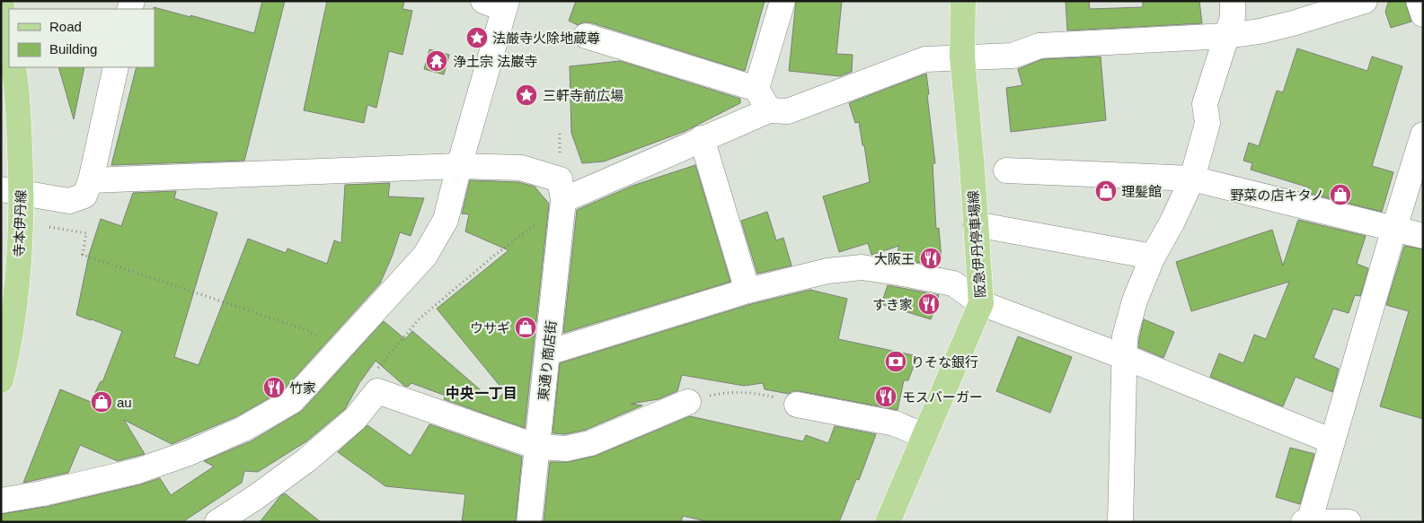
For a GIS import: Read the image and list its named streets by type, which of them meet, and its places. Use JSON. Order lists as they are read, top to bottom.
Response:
{
  "streets": {
    "main road": ["寺本伊丹線", "阪急伊丹停車場線"],
    "street": ["東通り商店街"]
  },
  "districts": ["中央一丁目"],
  "places": {
    "place": ["法厳寺火除地蔵尊", "三軒寺前広場"],
    "temple": ["浄土宗 法巌寺"],
    "shop": [
      "理髪館",
      "野菜の店キタノ",
      "ウサギ",
      "au"
    ],
    "restaurant": [
      "大阪王",
      "すき家",
      "竹家",
      "モスバーガー"
    ],
    "bank": ["りそな銀行"]
  },
  "legend": ["Road", "Building"]
}
